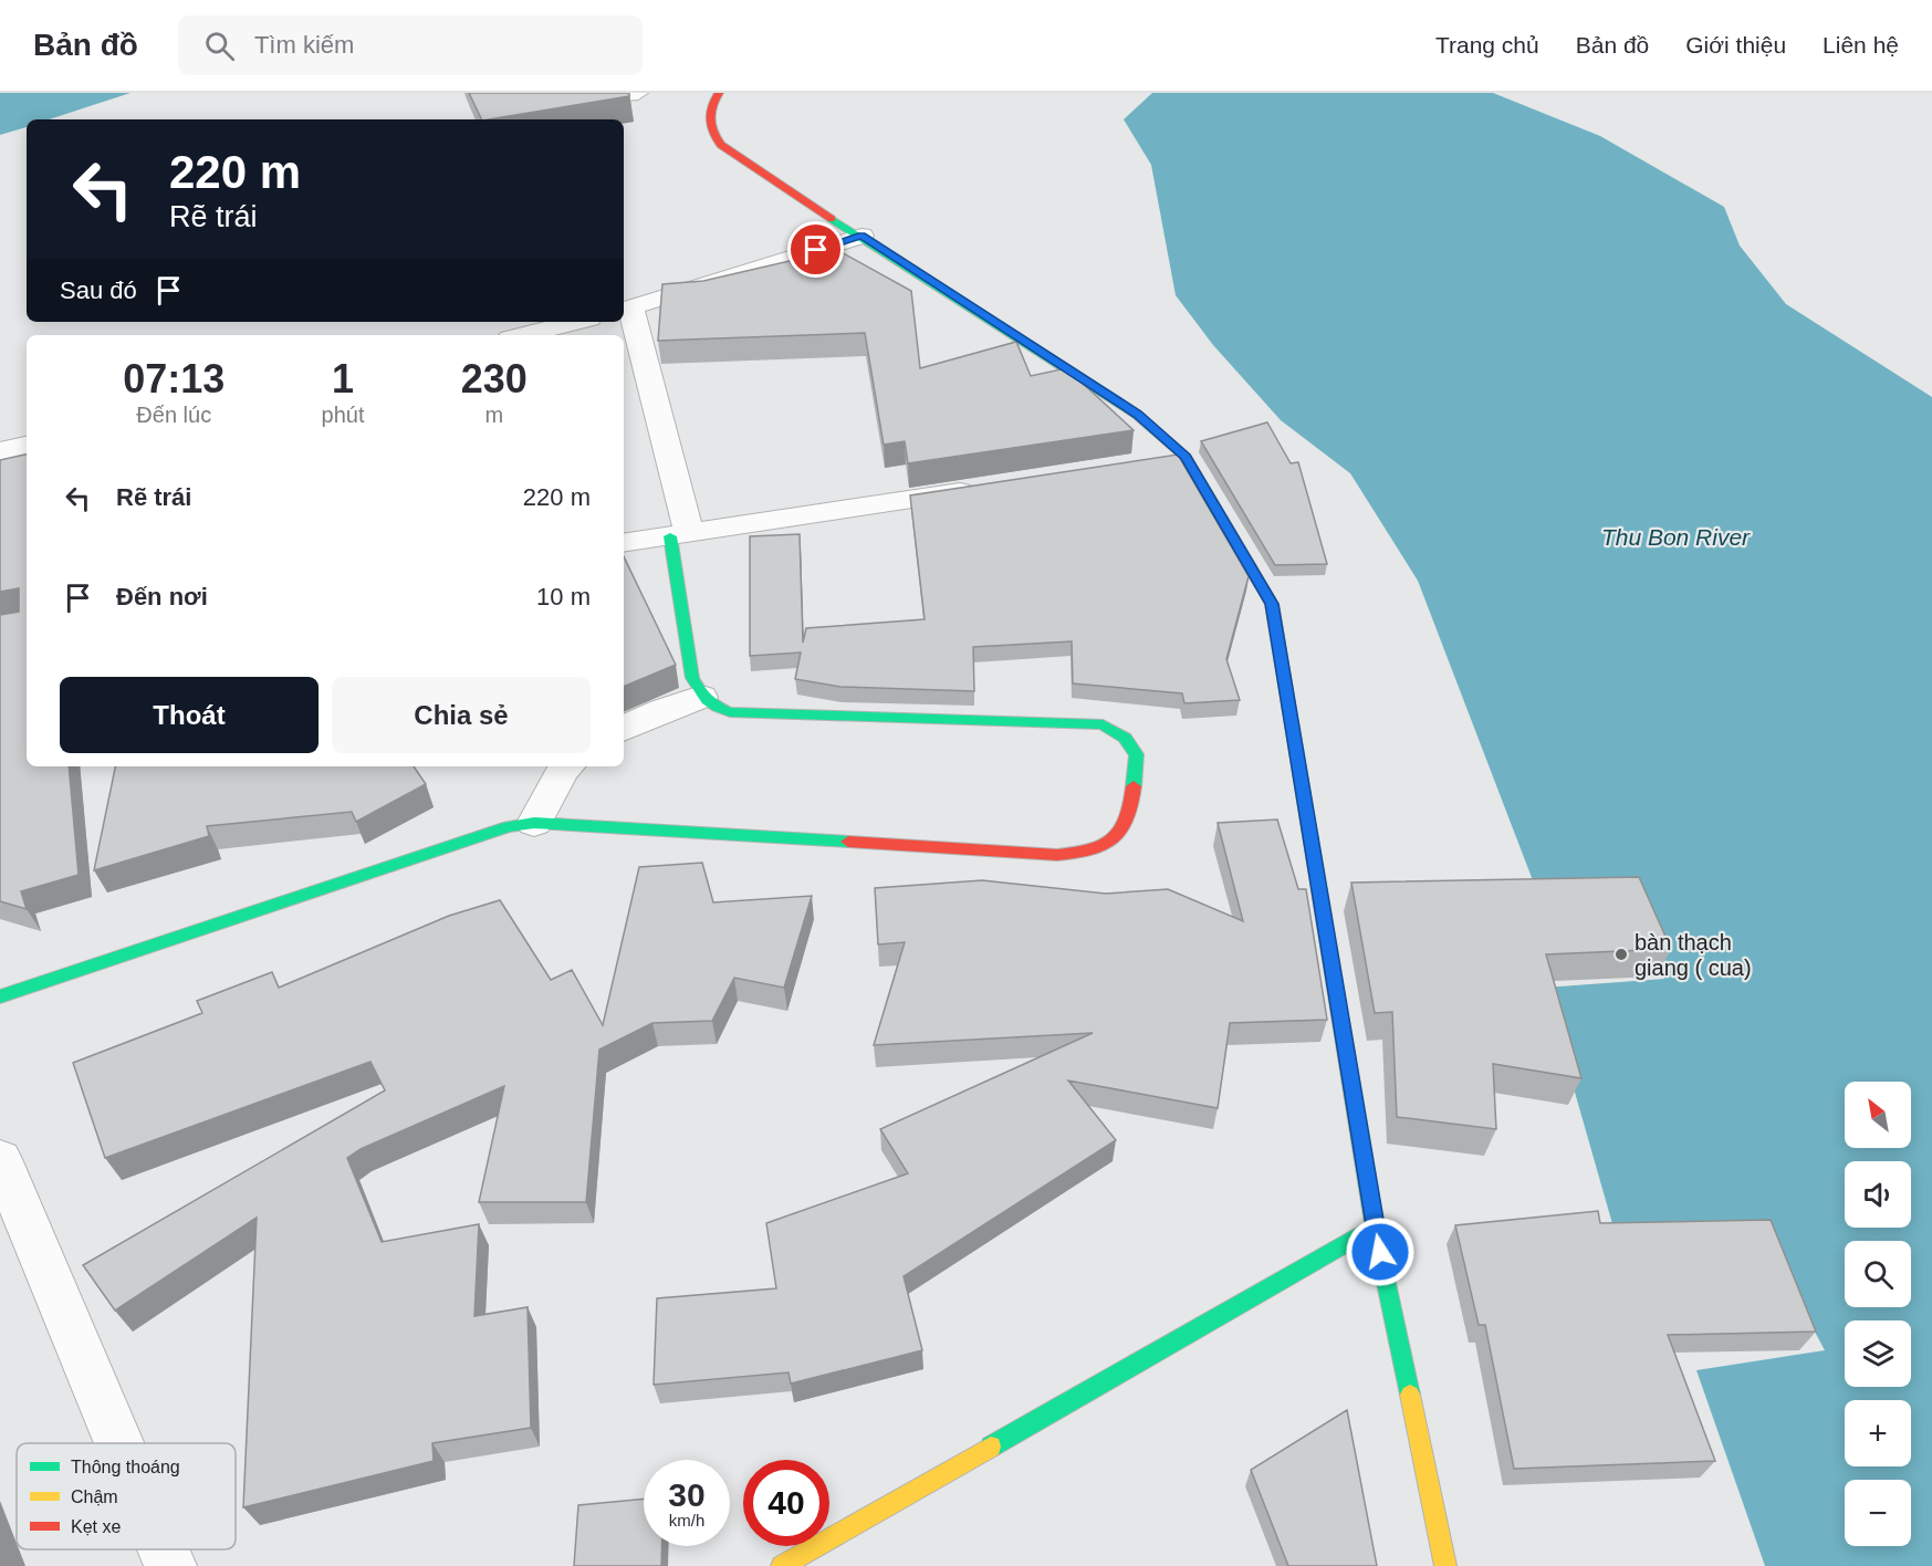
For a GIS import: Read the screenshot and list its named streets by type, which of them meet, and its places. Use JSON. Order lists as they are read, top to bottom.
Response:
{
  "water": ["Thu Bon River"],
  "places": ["bàn thạch giang ( cua)"],
  "legend": ["Thông thoáng", "Chậm", "Kẹt xe"],
  "north": "top left",
  "page": {
    "header": "Bản đồ",
    "search": "Tìm kiếm",
    "nav": [
      "Trang chủ",
      "Bản đồ",
      "Giới thiệu",
      "Liên hệ"
    ],
    "turn": ["220 m", "Rẽ trái"],
    "then": "Sau đó",
    "eta": [
      "07:13",
      "Đến lúc",
      "1",
      "phút",
      "230",
      "m"
    ],
    "list": [
      {
        "name": "Rẽ trái",
        "value": "220 m"
      },
      {
        "name": "Đến nơi",
        "value": "10 m"
      }
    ],
    "buttons": ["Thoát", "Chia sẻ"],
    "map_buttons": ["+", "−"],
    "speed": "30 km/h",
    "limit": "40"
  }
}
